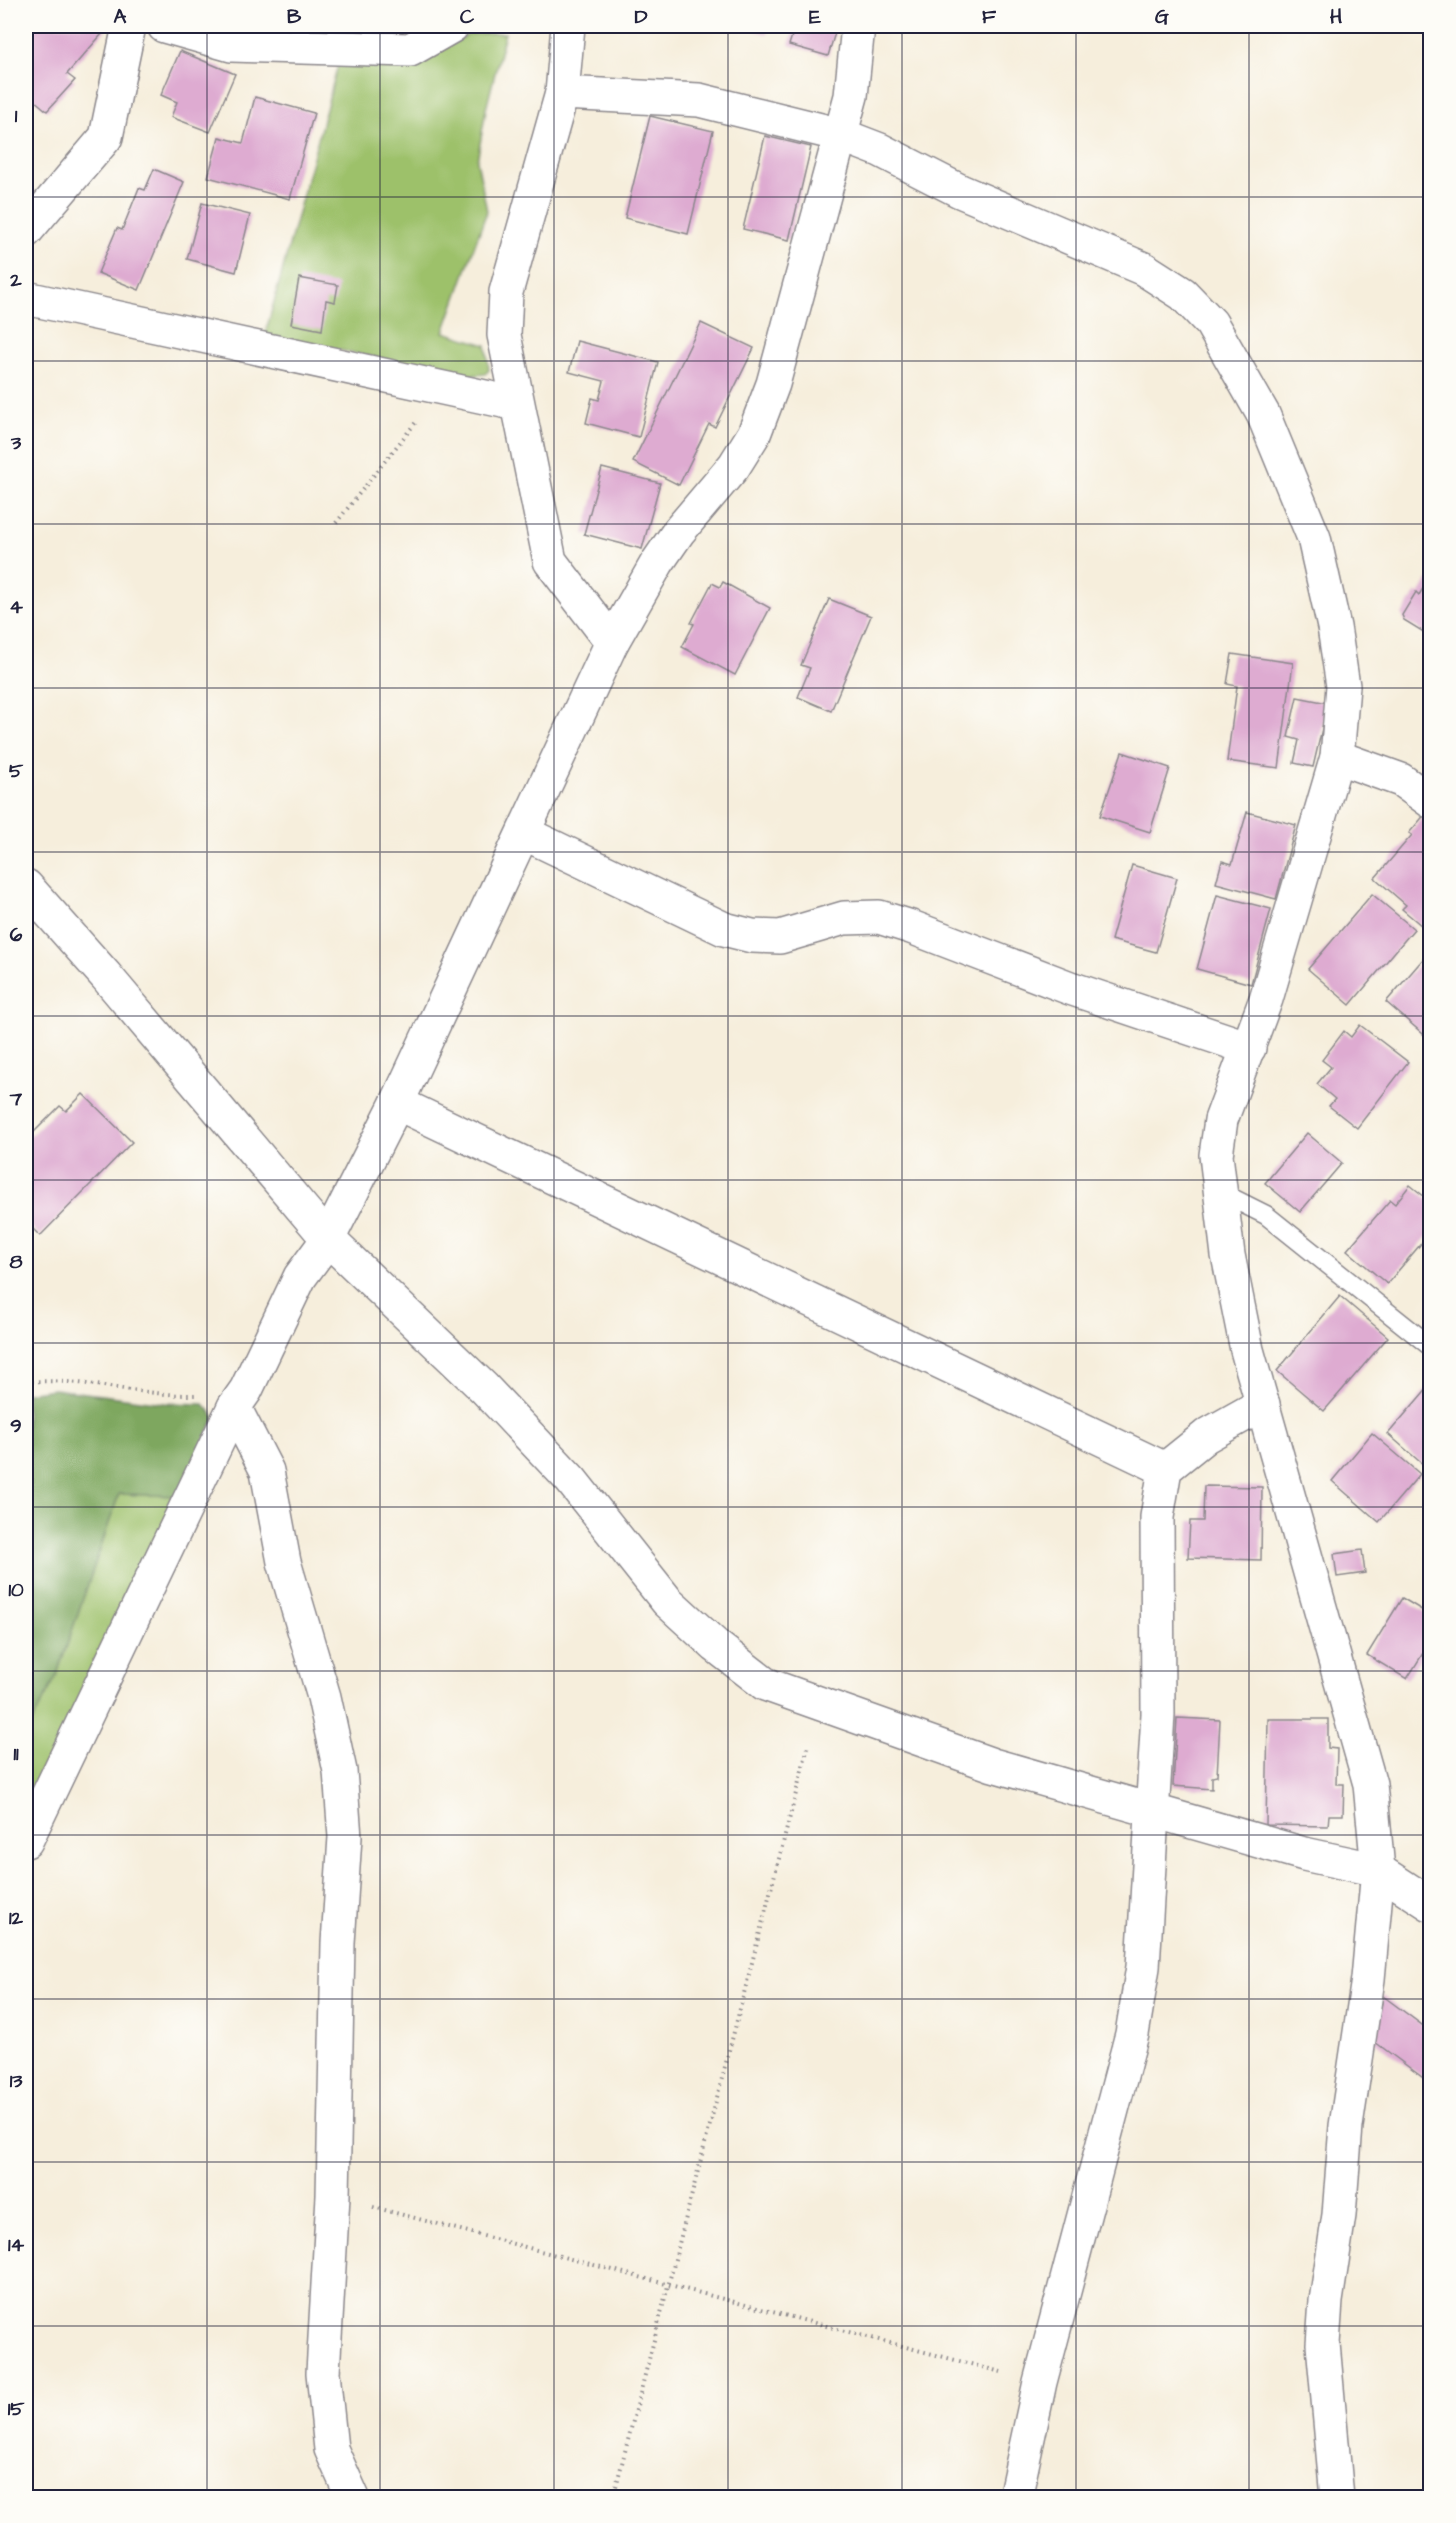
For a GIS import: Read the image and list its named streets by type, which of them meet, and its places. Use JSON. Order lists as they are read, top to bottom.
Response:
{
  "grid": {
    "columns": [
      "A",
      "B",
      "C",
      "D",
      "E",
      "F",
      "G",
      "H"
    ],
    "rows": [
      "1",
      "2",
      "3",
      "4",
      "5",
      "6",
      "7",
      "8",
      "9",
      "10",
      "11",
      "12",
      "13",
      "14",
      "15"
    ]
  }
}
